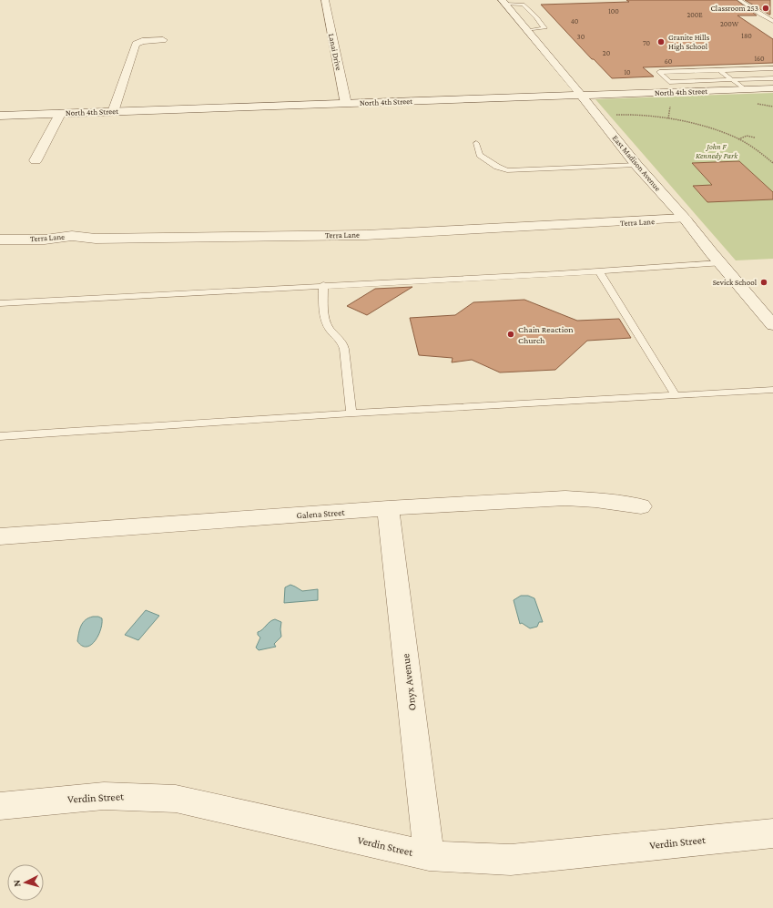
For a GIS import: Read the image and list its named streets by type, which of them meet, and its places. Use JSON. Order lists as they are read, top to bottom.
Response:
{
  "streets": {
    "street": [
      "Lanai Drive",
      "North 4th Street",
      "East Madison Avenue",
      "Terra Lane",
      "Galena Street",
      "Onyx Avenue",
      "Verdin Street"
    ]
  },
  "crossings": [
    ["Lanai Drive", "North 4th Street"],
    ["North 4th Street", "East Madison Avenue"],
    ["East Madison Avenue", "Terra Lane"],
    ["Galena Street", "Onyx Avenue"],
    ["Onyx Avenue", "Verdin Street"]
  ],
  "parks": ["John F Kennedy Park"],
  "places": [
    "Classroom 253",
    "Granite Hills High School",
    "Sevick School",
    "Chain Reaction Church"
  ],
  "house_numbers": [
    "100",
    "200E",
    "40",
    "200W",
    "180",
    "30",
    "70",
    "20",
    "160",
    "60",
    "10"
  ],
  "north": "left"
}
